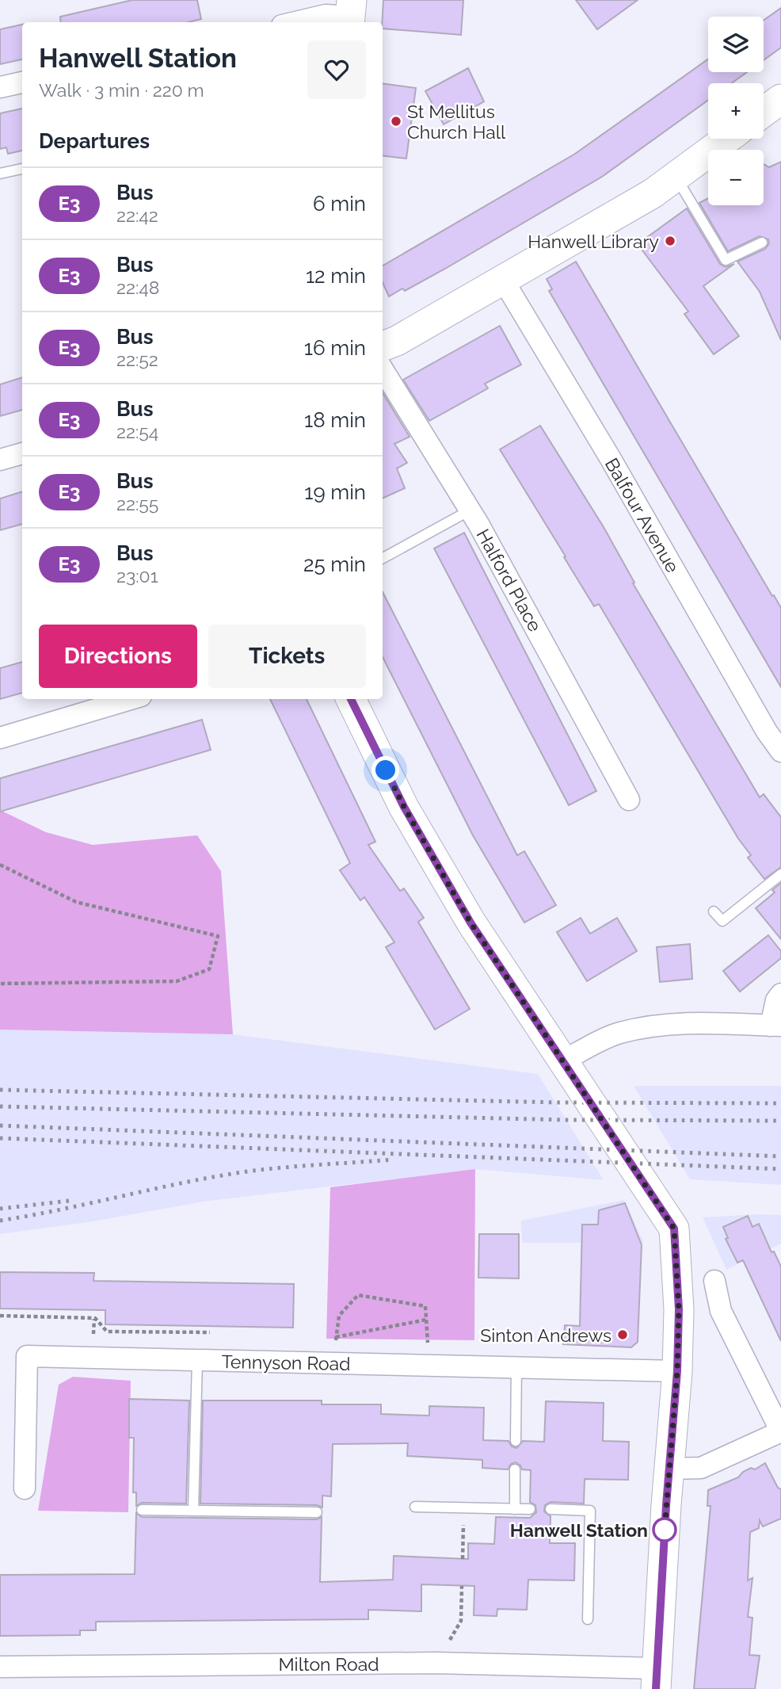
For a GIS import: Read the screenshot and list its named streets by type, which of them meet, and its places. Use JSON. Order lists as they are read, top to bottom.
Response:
{
  "streets": {
    "street": [
      "Balfour Avenue",
      "Halford Place",
      "Tennyson Road",
      "Milton Road"
    ]
  },
  "places": [
    "St Mellitus Church Hall",
    "Hanwell Library",
    "Sinton Andrews",
    "Hanwell Station"
  ],
  "lines": ["bus line E3"],
  "page": {
    "map_buttons": ["+", "−"],
    "heading": [
      ["Hanwell Station", "Walk · 3 min · 220 m"],
      "Departures"
    ],
    "list": [
      {
        "mark": "E3",
        "name": "Bus",
        "note": "22:42",
        "value": "6 min"
      },
      {
        "mark": "E3",
        "name": "Bus",
        "note": "22:48",
        "value": "12 min"
      },
      {
        "mark": "E3",
        "name": "Bus",
        "note": "22:52",
        "value": "16 min"
      },
      {
        "mark": "E3",
        "name": "Bus",
        "note": "22:54",
        "value": "18 min"
      },
      {
        "mark": "E3",
        "name": "Bus",
        "note": "22:55",
        "value": "19 min"
      },
      {
        "mark": "E3",
        "name": "Bus",
        "note": "23:01",
        "value": "25 min"
      }
    ],
    "buttons": ["Directions", "Tickets"]
  }
}
